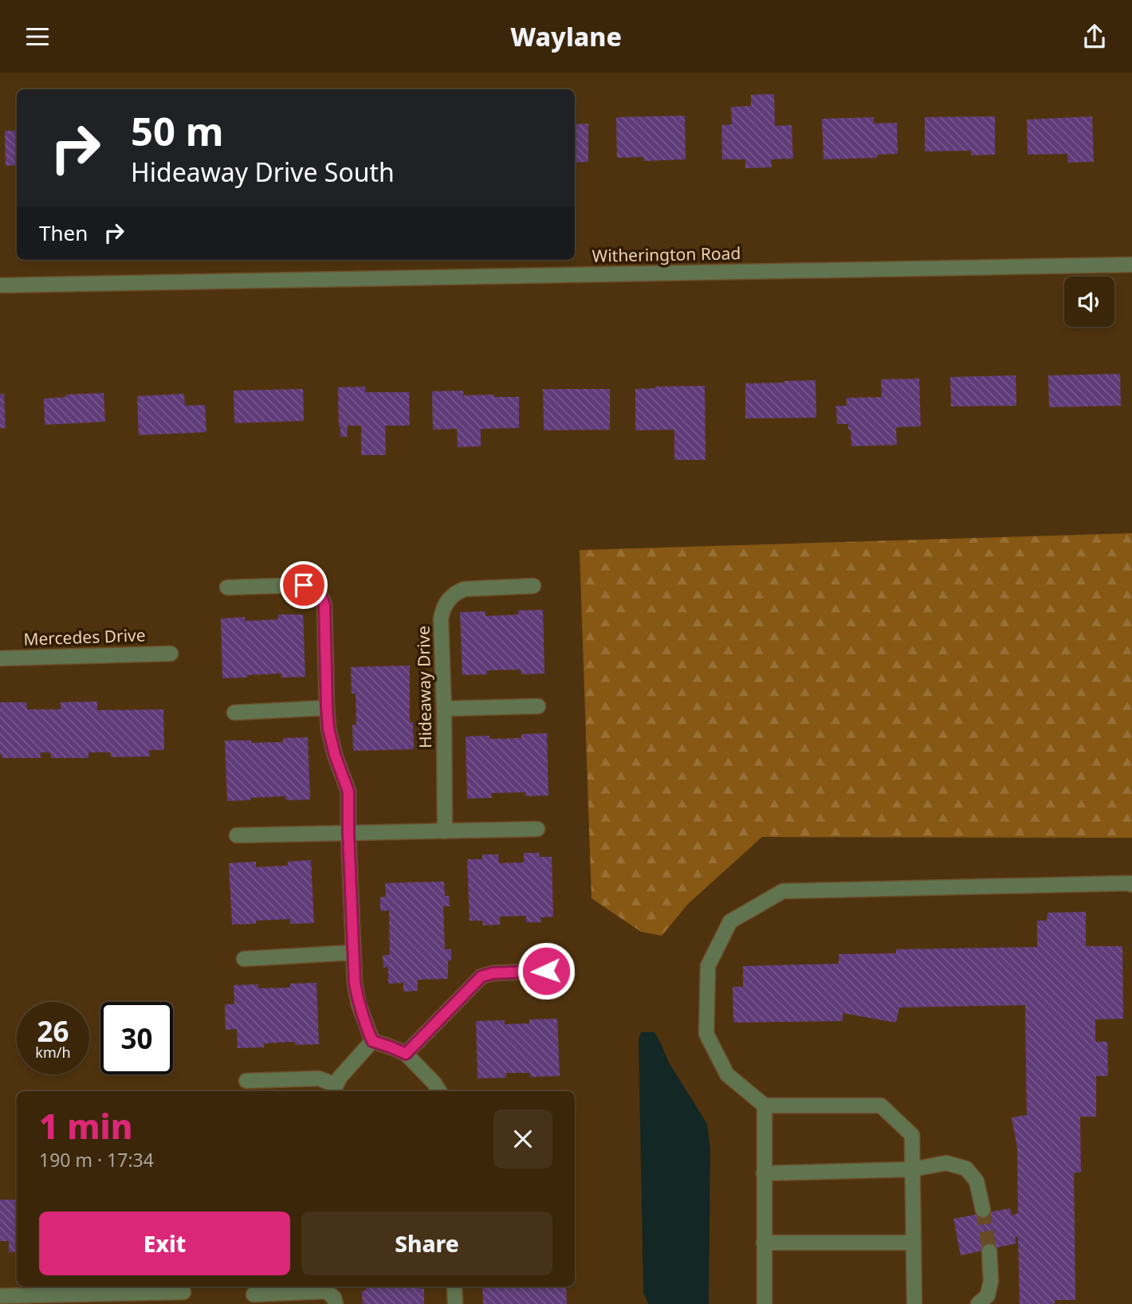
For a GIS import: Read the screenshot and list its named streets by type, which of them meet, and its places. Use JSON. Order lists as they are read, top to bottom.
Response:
{
  "streets": {
    "street": ["Witherington Road", "Mercedes Drive", "Hideaway Drive"]
  },
  "page": {
    "header": "Waylane",
    "turn": ["50 m", "Hideaway Drive South"],
    "then": "Then",
    "speed": "26 km/h",
    "limit": "30",
    "heading": ["1 min", "190 m · 17:34"],
    "buttons": ["Exit", "Share"]
  }
}
